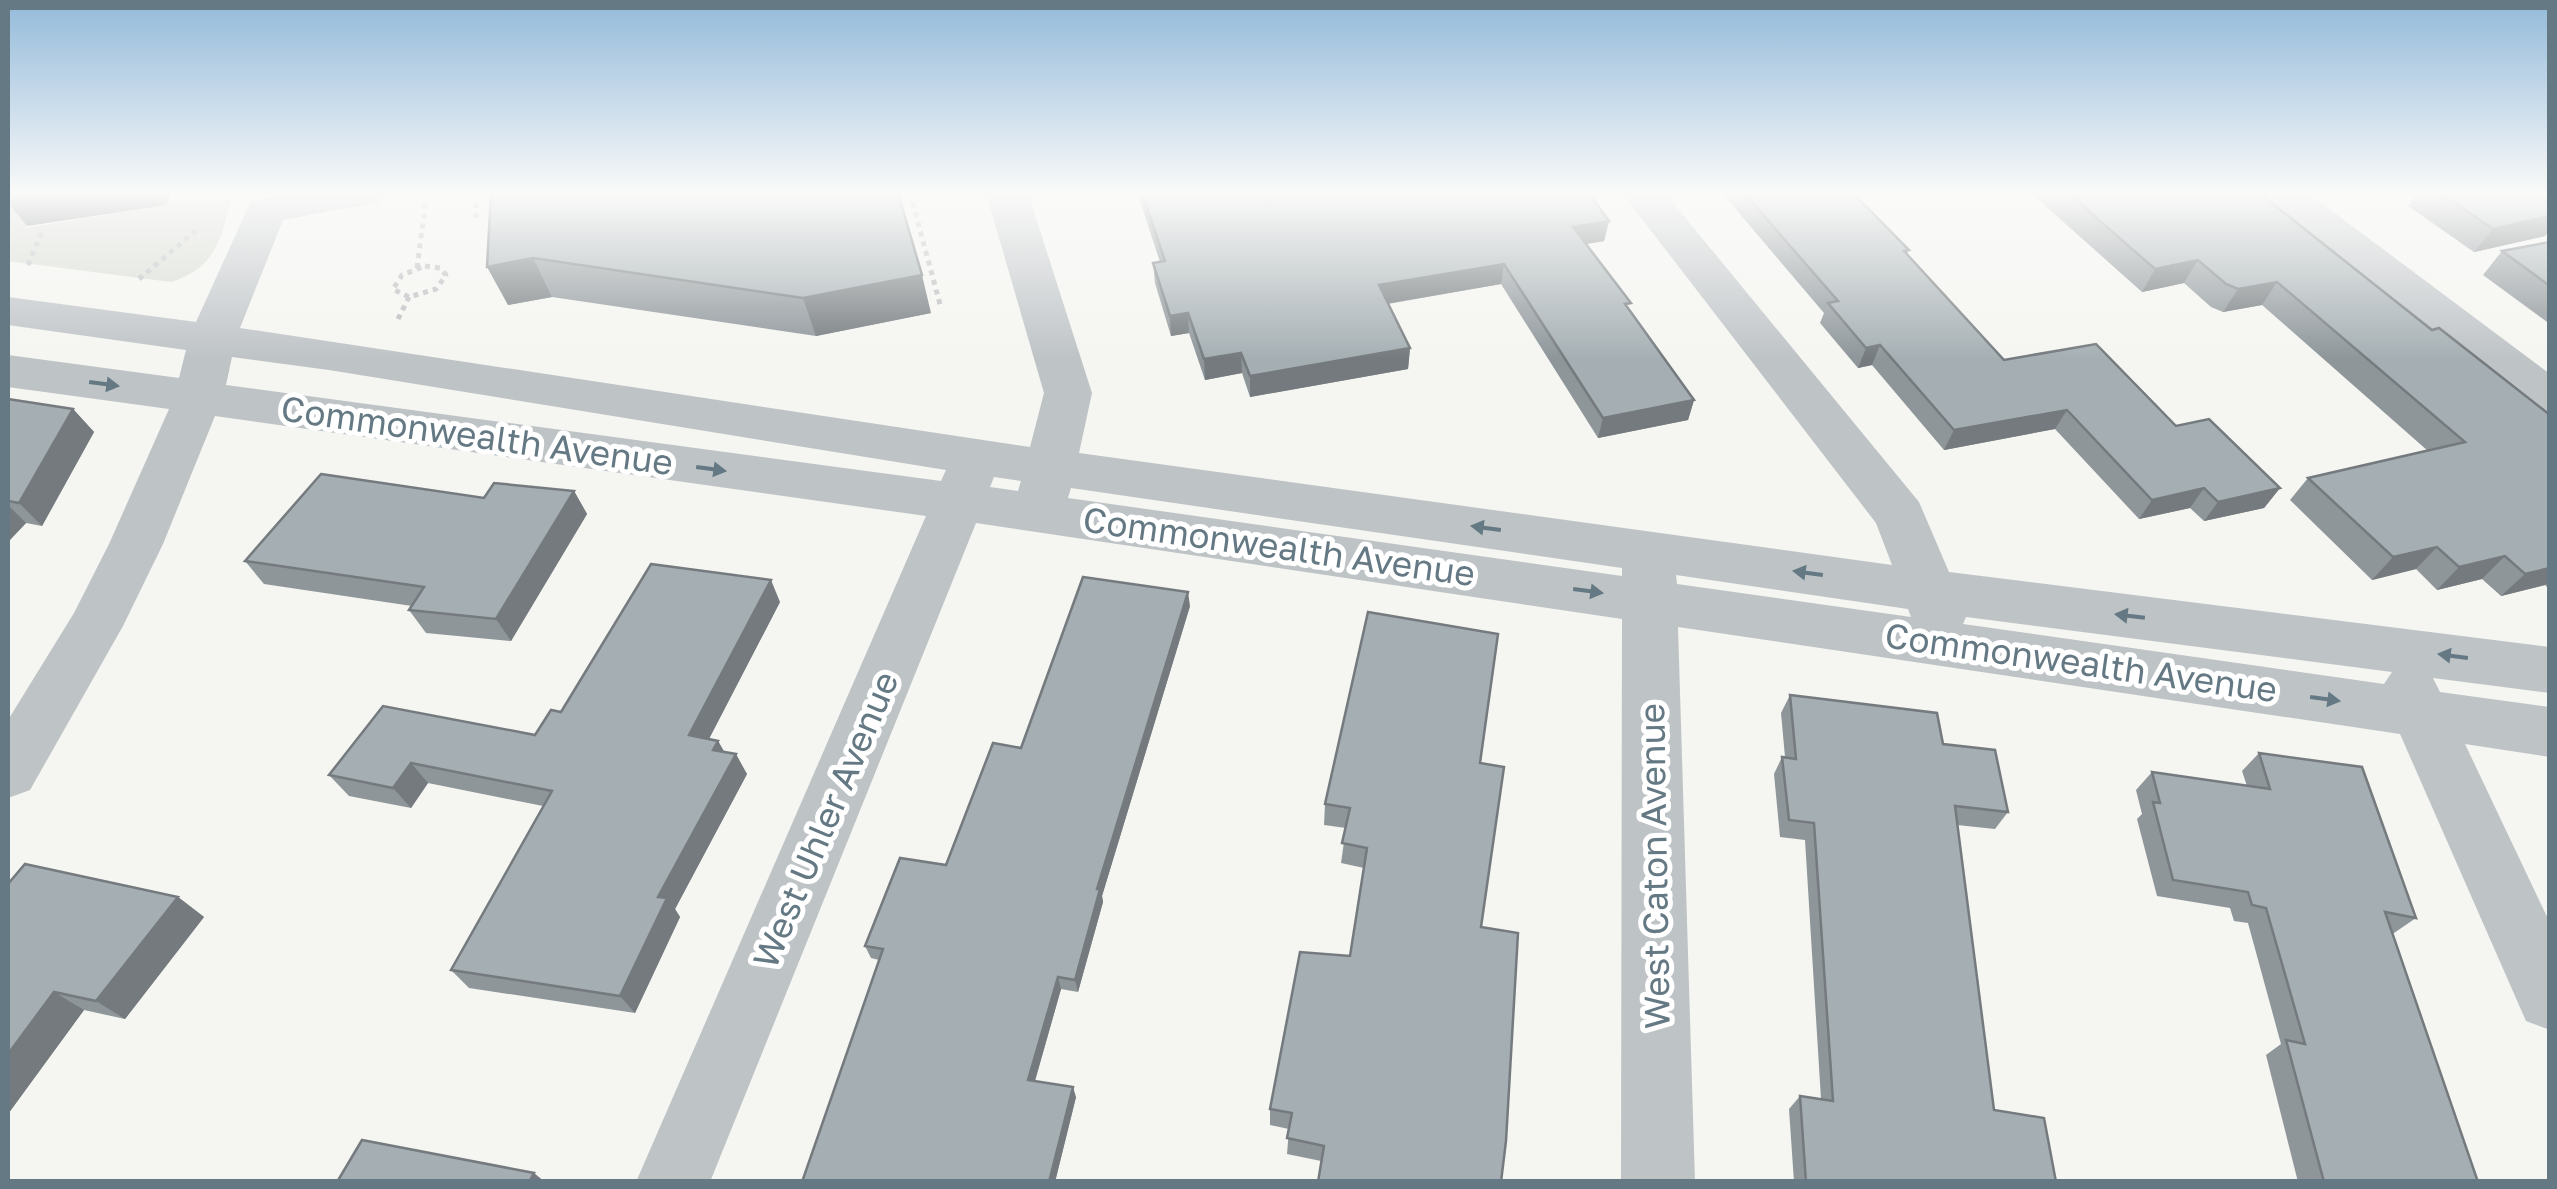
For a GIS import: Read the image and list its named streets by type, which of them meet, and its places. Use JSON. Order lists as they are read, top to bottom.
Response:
{
  "streets": {
    "street": ["Commonwealth Avenue", "West Uhler Avenue", "West Caton Avenue"]
  },
  "crossings": [
    ["Commonwealth Avenue", "West Uhler Avenue"],
    ["Commonwealth Avenue", "West Caton Avenue"]
  ]
}
